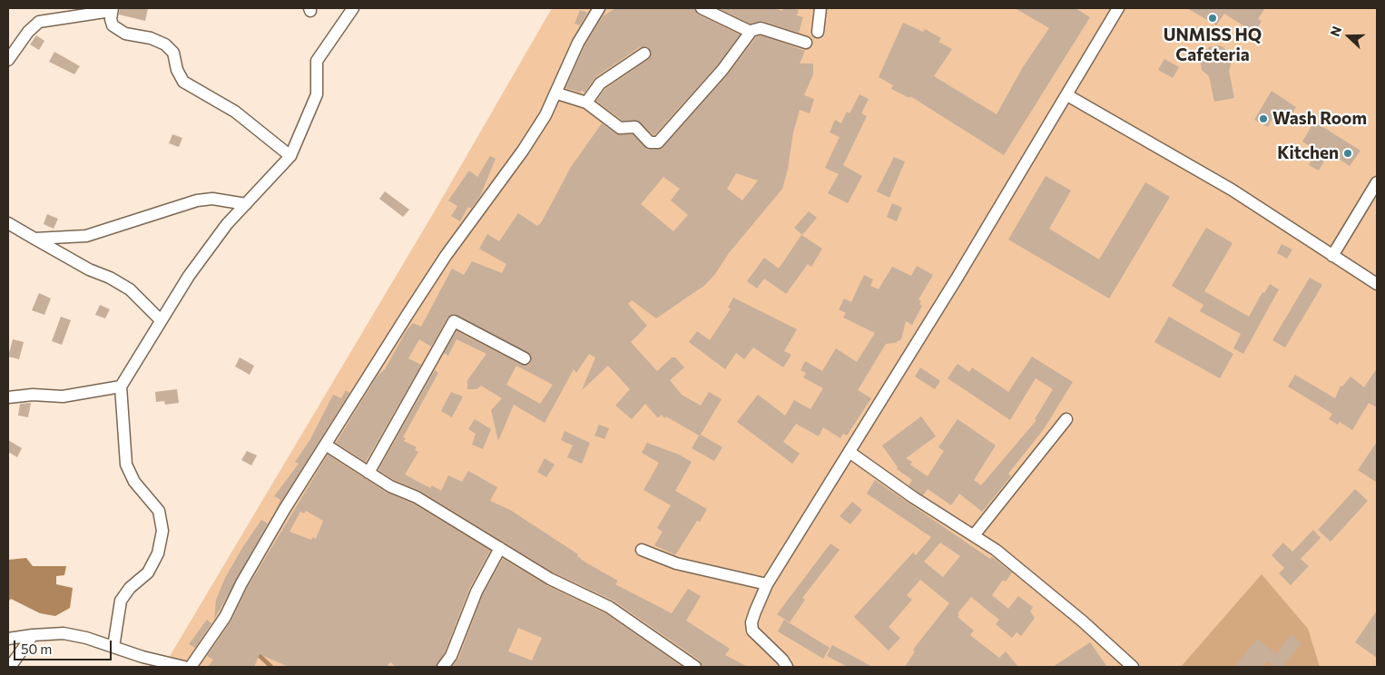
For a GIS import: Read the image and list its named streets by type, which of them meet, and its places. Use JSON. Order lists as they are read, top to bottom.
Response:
{
  "places": ["UNMISS HQ Cafeteria", "Wash Room", "Kitchen"],
  "scale_bar": "50 m",
  "north": "left"
}
